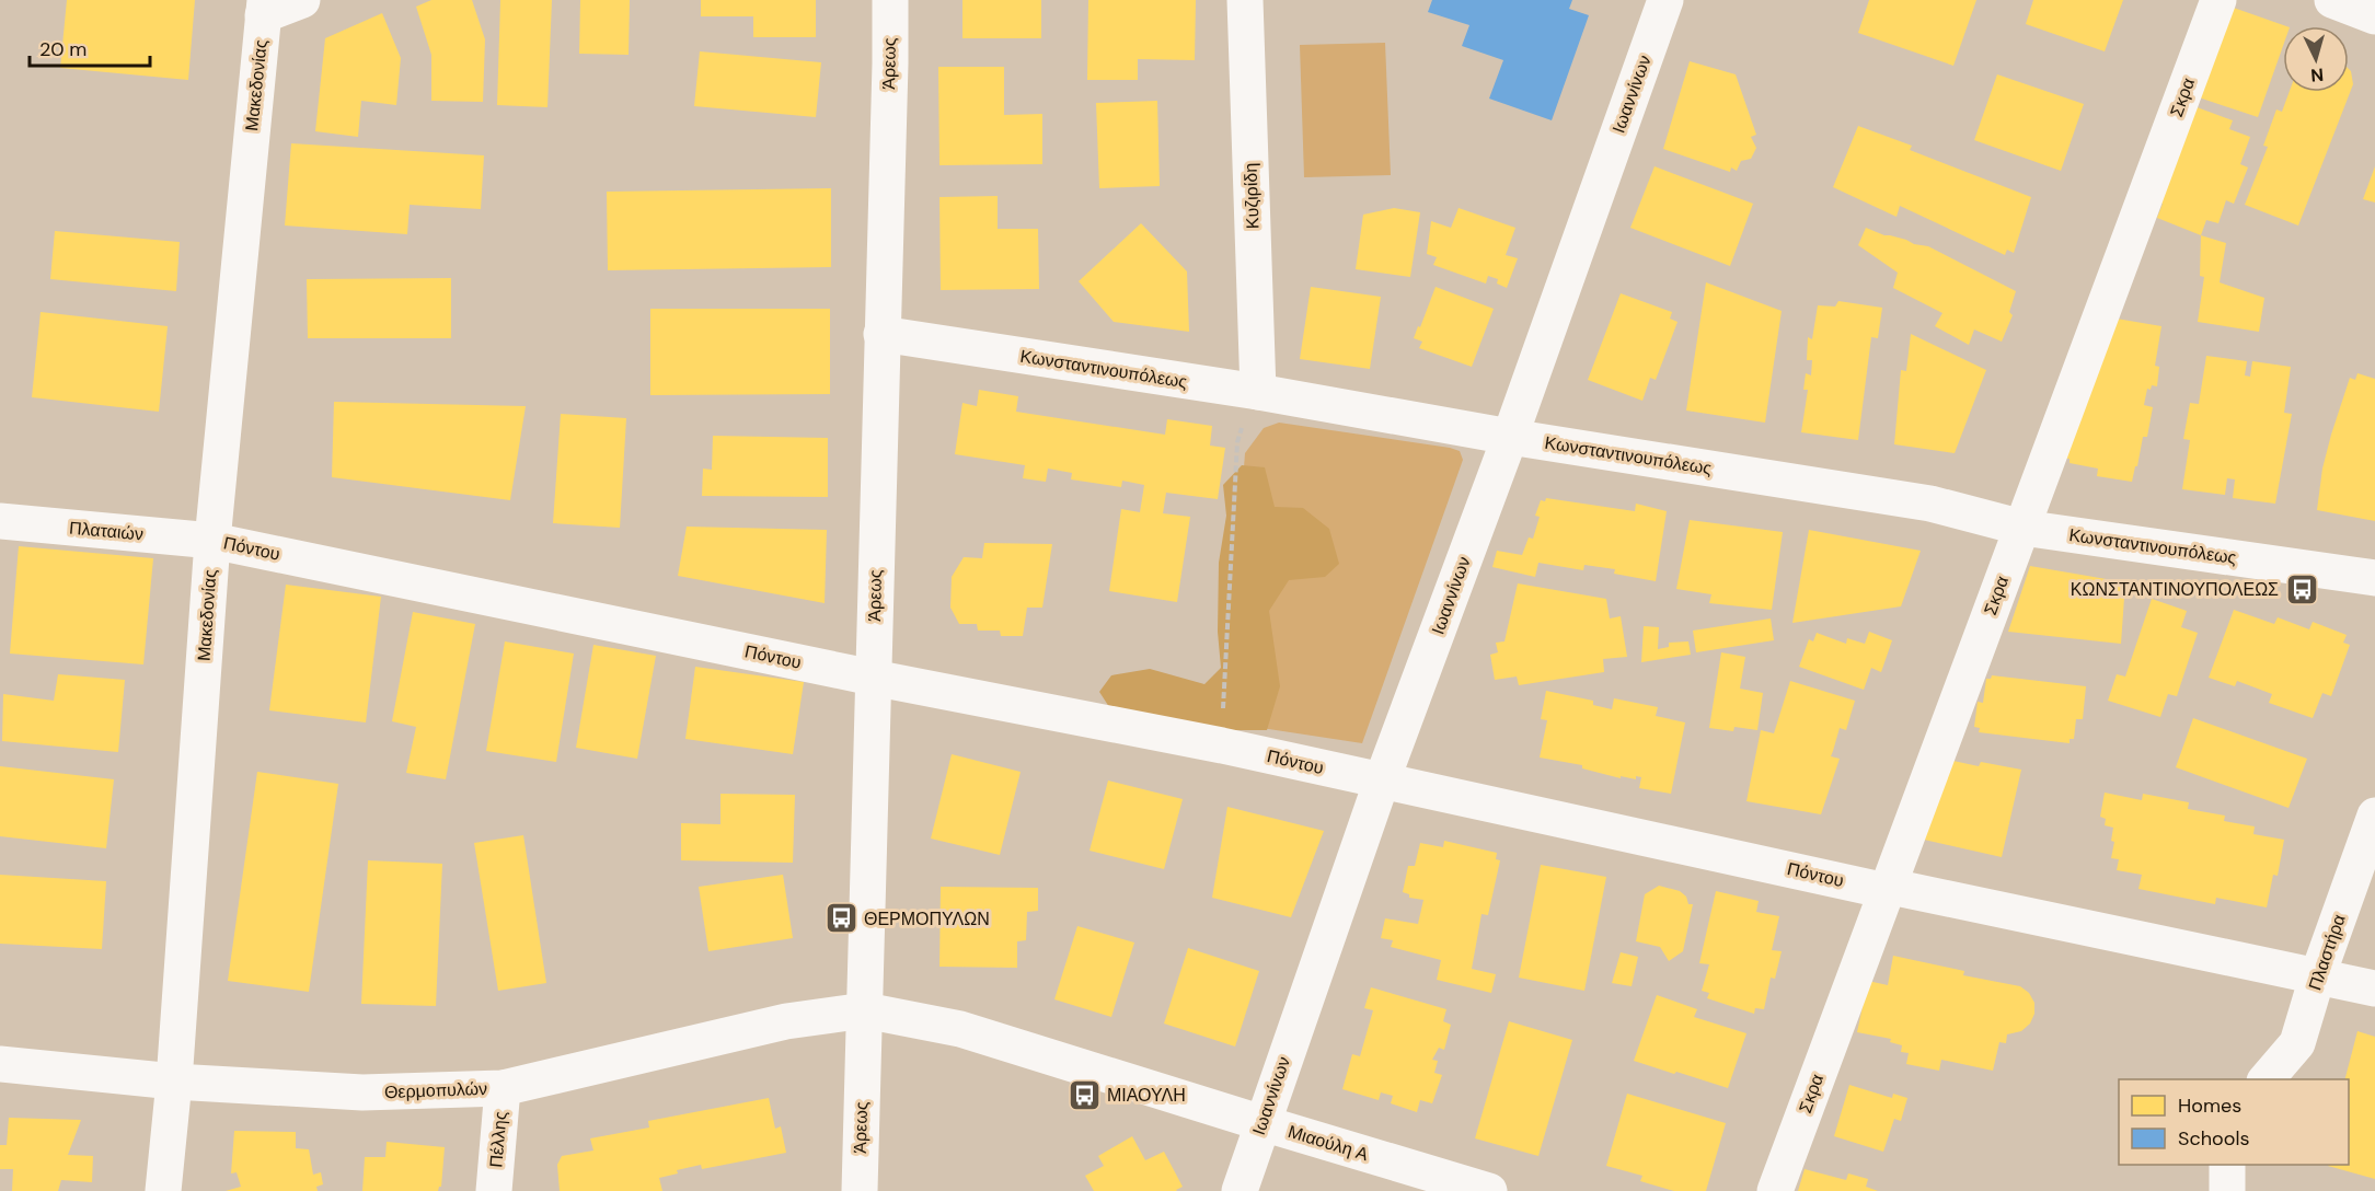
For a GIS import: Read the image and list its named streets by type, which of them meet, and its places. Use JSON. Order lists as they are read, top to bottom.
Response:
{
  "streets": {
    "street": [
      "Άρεως",
      "Μακεδονίας",
      "Ιωαννίνων",
      "Σκρα",
      "Κυζιρίδη",
      "Κωνσταντινουπόλεως",
      "Πλαταιών",
      "Πόντου",
      "Πλαστήρα",
      "Θερμοπυλών",
      "Πέλλης",
      "Μιαούλη Α"
    ]
  },
  "crossings": [
    ["Άρεως", "Κωνσταντινουπόλεως"],
    ["Άρεως", "Πόντου"],
    ["Άρεως", "Θερμοπυλών"],
    ["Άρεως", "Μιαούλη Α"],
    ["Μακεδονίας", "Πλαταιών"],
    ["Μακεδονίας", "Πόντου"],
    ["Μακεδονίας", "Θερμοπυλών"],
    ["Ιωαννίνων", "Κωνσταντινουπόλεως"],
    ["Ιωαννίνων", "Πόντου"],
    ["Ιωαννίνων", "Μιαούλη Α"],
    ["Σκρα", "Κωνσταντινουπόλεως"],
    ["Σκρα", "Πόντου"],
    ["Κυζιρίδη", "Κωνσταντινουπόλεως"],
    ["Πλαταιών", "Πόντου"],
    ["Πόντου", "Πλαστήρα"],
    ["Θερμοπυλών", "Πέλλης"],
    ["Θερμοπυλών", "Μιαούλη Α"]
  ],
  "places": {
    "bus stop": ["ΚΩΝΣΤΑΝΤΙΝΟΥΠΟΛΕΩΣ", "ΘΕΡΜΟΠΥΛΩΝ", "ΜΙΑΟΥΛΗ"]
  },
  "legend": ["Homes", "Schools"],
  "scale_bar": "20 m",
  "north": "bottom"
}
